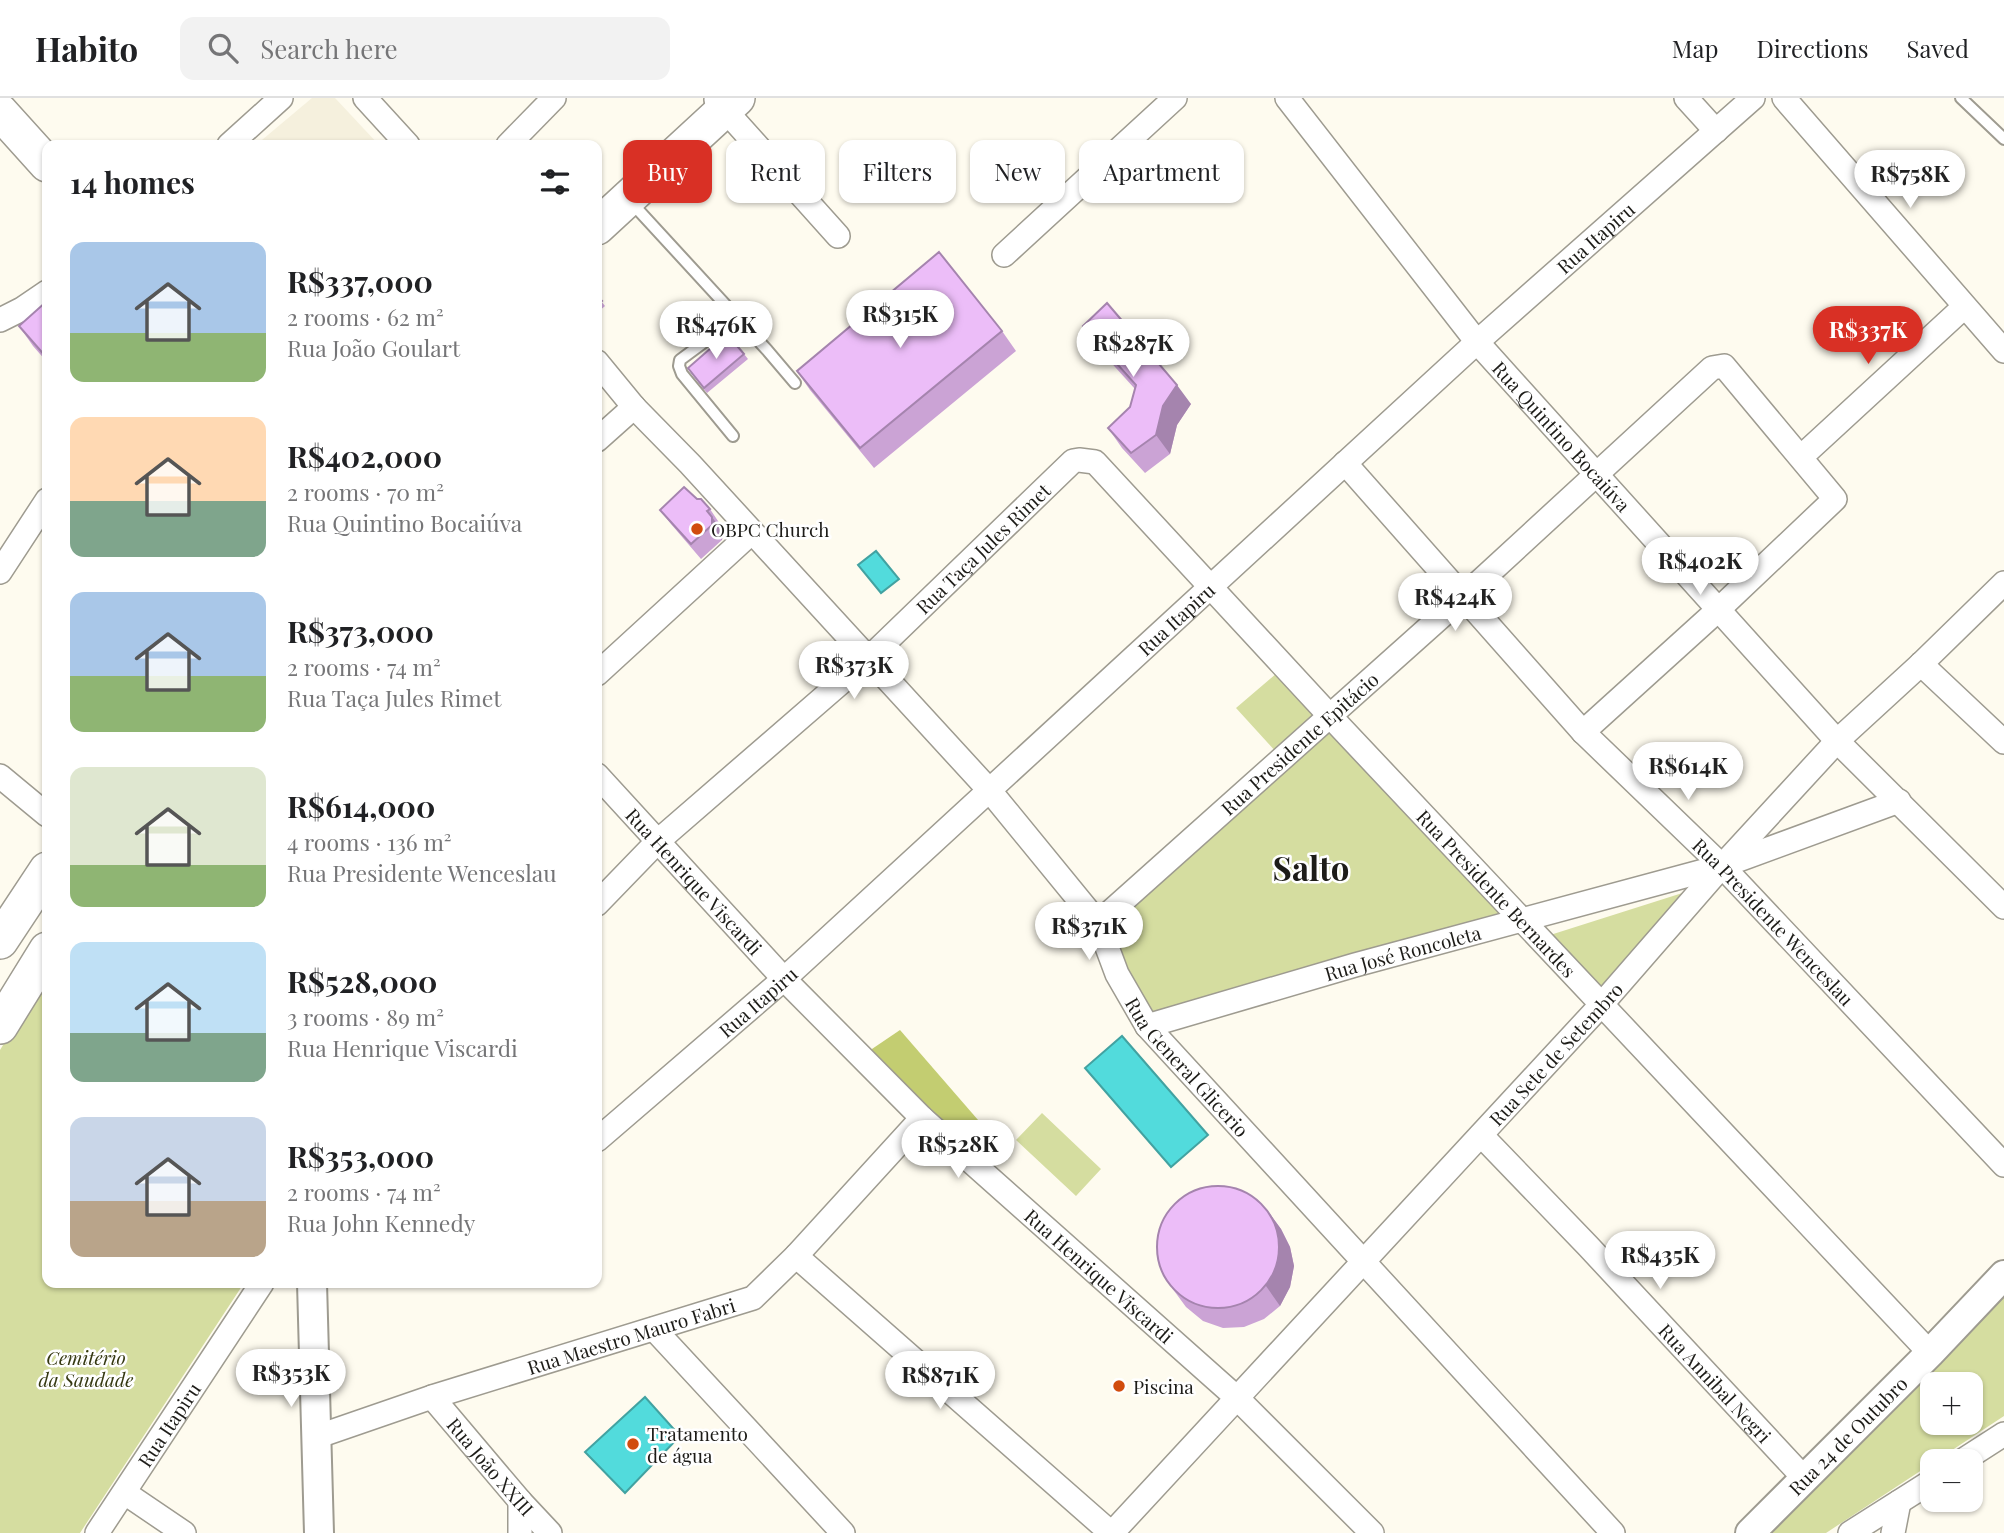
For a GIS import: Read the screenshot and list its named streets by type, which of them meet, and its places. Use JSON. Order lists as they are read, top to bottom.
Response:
{
  "streets": {
    "street": [
      "Rua Itapiru",
      "Rua Quintino Bocaiúva",
      "Rua Taça Jules Rimet",
      "Rua Presidente Epitácio",
      "Rua Henrique Viscardi",
      "Rua Presidente Bernardes",
      "Rua Presidente Wenceslau",
      "Rua José Roncoleta",
      "Rua Sete de Setembro",
      "Rua General Glicerio",
      "Rua Maestro Mauro Fabri",
      "Rua Annibal Negri",
      "Rua 24 de Outubro",
      "Rua João XXIII"
    ]
  },
  "crossings": [
    ["Rua Itapiru", "Rua Quintino Bocaiúva"],
    ["Rua Itapiru", "Rua Henrique Viscardi"],
    ["Rua Itapiru", "Rua Presidente Bernardes"],
    ["Rua Itapiru", "Rua Presidente Wenceslau"],
    ["Rua Itapiru", "Rua General Glicerio"],
    ["Rua Quintino Bocaiúva", "Rua Presidente Epitácio"],
    ["Rua Quintino Bocaiúva", "Rua José Roncoleta"],
    ["Rua Quintino Bocaiúva", "Rua Sete de Setembro"],
    ["Rua Taça Jules Rimet", "Rua Henrique Viscardi"],
    ["Rua Taça Jules Rimet", "Rua Presidente Bernardes"],
    ["Rua Taça Jules Rimet", "Rua General Glicerio"],
    ["Rua Presidente Epitácio", "Rua Presidente Bernardes"],
    ["Rua Presidente Epitácio", "Rua Presidente Wenceslau"],
    ["Rua Presidente Epitácio", "Rua General Glicerio"],
    ["Rua Henrique Viscardi", "Rua Sete de Setembro"],
    ["Rua Henrique Viscardi", "Rua Maestro Mauro Fabri"],
    ["Rua Presidente Bernardes", "Rua José Roncoleta"],
    ["Rua Presidente Bernardes", "Rua Sete de Setembro"],
    ["Rua Presidente Bernardes", "Rua 24 de Outubro"],
    ["Rua Presidente Wenceslau", "Rua José Roncoleta"],
    ["Rua Presidente Wenceslau", "Rua Sete de Setembro"],
    ["Rua José Roncoleta", "Rua Sete de Setembro"],
    ["Rua José Roncoleta", "Rua General Glicerio"],
    ["Rua Sete de Setembro", "Rua General Glicerio"],
    ["Rua Sete de Setembro", "Rua Annibal Negri"],
    ["Rua Maestro Mauro Fabri", "Rua João XXIII"],
    ["Rua Annibal Negri", "Rua 24 de Outubro"]
  ],
  "districts": ["Salto"],
  "parks": ["Cemitério da Saudade"],
  "places": ["OBPC Church", "Piscina", "Tratamento de água"],
  "page": {
    "header": "Habito",
    "search": "Search here",
    "nav": ["Map", "Directions", "Saved"],
    "chip": [
      "Buy",
      "Rent",
      "Filters",
      "New",
      "Apartment"
    ],
    "heading": "14 homes",
    "price": [
      "R$758K",
      "R$315K",
      "R$476K",
      "R$337K",
      "R$287K",
      "R$402K",
      "R$424K",
      "R$373K",
      "R$614K",
      "R$371K",
      "R$528K",
      "R$435K",
      "R$353K",
      "R$871K"
    ],
    "list": [
      {
        "name": "R$337,000",
        "note": "2 rooms · 62 m² · Rua João Goulart"
      },
      {
        "name": "R$402,000",
        "note": "2 rooms · 70 m² · Rua Quintino Bocaiúva"
      },
      {
        "name": "R$373,000",
        "note": "2 rooms · 74 m² · Rua Taça Jules Rimet"
      },
      {
        "name": "R$614,000",
        "note": "4 rooms · 136 m² · Rua Presidente Wenceslau"
      },
      {
        "name": "R$528,000",
        "note": "3 rooms · 89 m² · Rua Henrique Viscardi"
      },
      {
        "name": "R$353,000",
        "note": "2 rooms · 74 m² · Rua John Kennedy"
      }
    ],
    "map_buttons": ["+", "−"]
  }
}
